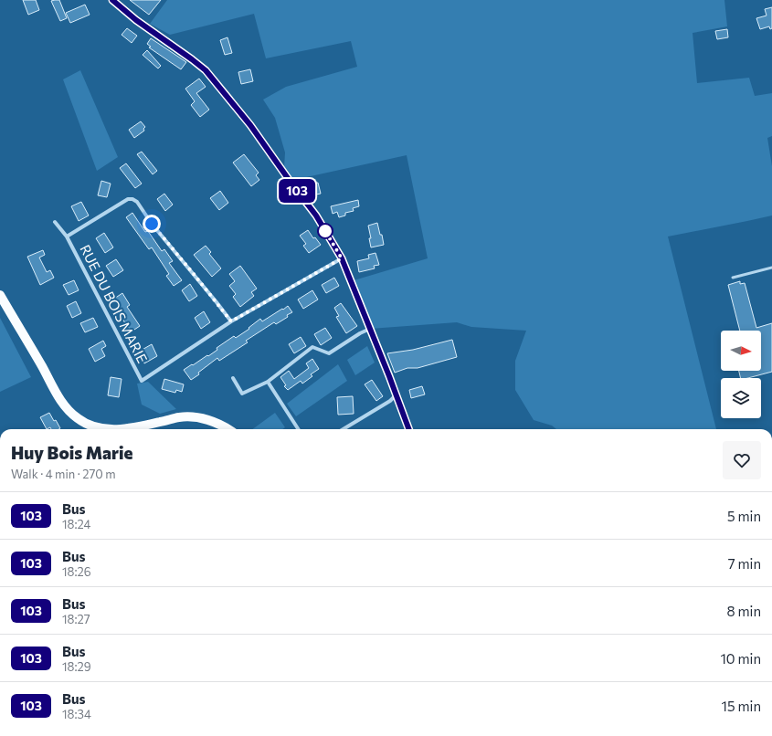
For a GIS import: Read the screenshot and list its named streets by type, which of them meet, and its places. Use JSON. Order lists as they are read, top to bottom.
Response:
{
  "streets": {
    "street": ["RUE DU BOIS MARIE"]
  },
  "lines": ["bus line 103"],
  "north": "right",
  "page": {
    "on_map": "103",
    "heading": ["Huy Bois Marie", "Walk · 4 min · 270 m"],
    "list": [
      {
        "mark": "103",
        "name": "Bus",
        "note": "18:24",
        "value": "5 min"
      },
      {
        "mark": "103",
        "name": "Bus",
        "note": "18:26",
        "value": "7 min"
      },
      {
        "mark": "103",
        "name": "Bus",
        "note": "18:27",
        "value": "8 min"
      },
      {
        "mark": "103",
        "name": "Bus",
        "note": "18:29",
        "value": "10 min"
      },
      {
        "mark": "103",
        "name": "Bus",
        "note": "18:34",
        "value": "15 min"
      }
    ]
  }
}
